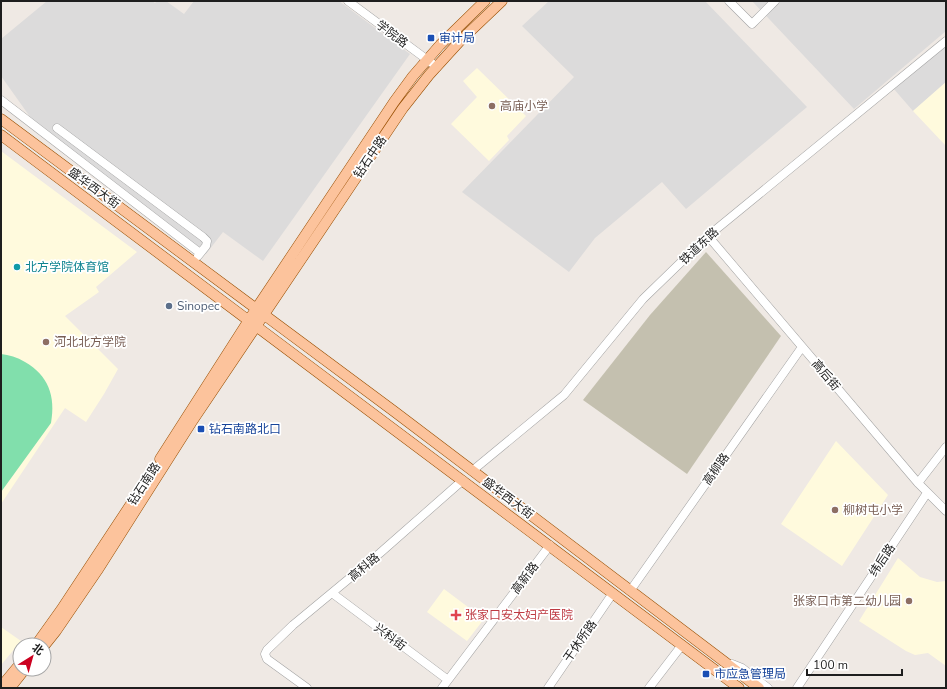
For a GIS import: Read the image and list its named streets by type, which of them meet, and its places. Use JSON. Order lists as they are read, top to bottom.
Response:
{
  "streets": {
    "main road": ["钻石中路", "盛华西大街", "钻石南路"],
    "street": [
      "学院路",
      "铁道东路",
      "高后街",
      "高柳路",
      "纬后路",
      "高科路",
      "高新路",
      "兴科街",
      "干休所路"
    ]
  },
  "crossings": [
    ["学院路", "钻石中路"],
    ["钻石中路", "盛华西大街"],
    ["钻石中路", "钻石南路"],
    ["盛华西大街", "铁道东路"],
    ["盛华西大街", "高柳路"],
    ["盛华西大街", "钻石南路"],
    ["盛华西大街", "高科路"],
    ["盛华西大街", "高新路"],
    ["盛华西大街", "干休所路"],
    ["铁道东路", "高后街"],
    ["高后街", "高柳路"],
    ["高后街", "纬后路"],
    ["高科路", "兴科街"],
    ["高新路", "兴科街"]
  ],
  "places": {
    "transit": ["审计局", "钻石南路北口", "市应急管理局"],
    "other": [
      "高庙小学",
      "北方学院体育馆",
      "Sinopec",
      "河北北方学院",
      "柳树屯小学",
      "张家口市第二幼儿园"
    ],
    "health": ["张家口安太妇产医院"]
  },
  "scale_bar": "100 m",
  "north": "top right"
}
